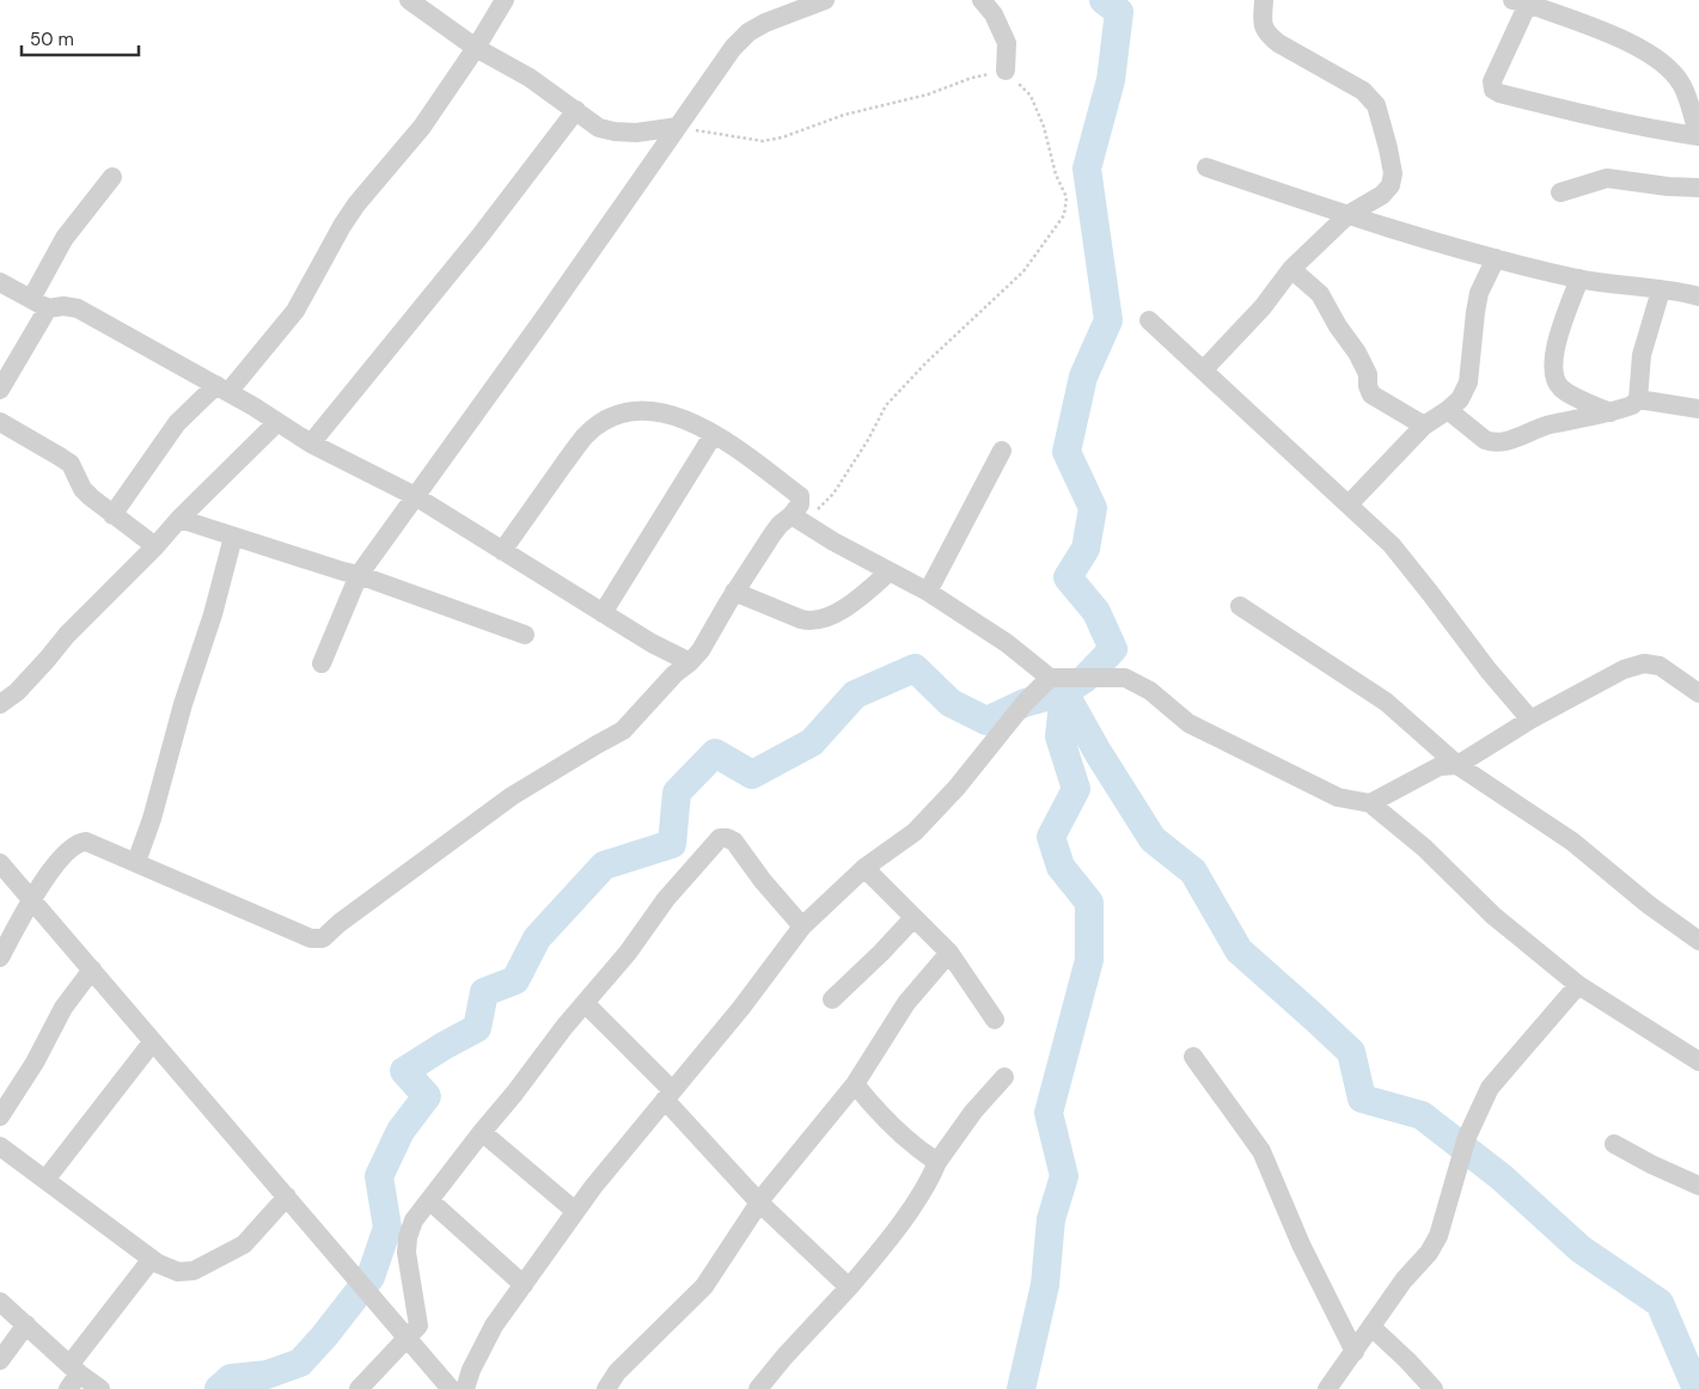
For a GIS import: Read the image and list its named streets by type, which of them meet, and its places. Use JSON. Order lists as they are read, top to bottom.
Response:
{
  "scale_bar": "50 m"
}
